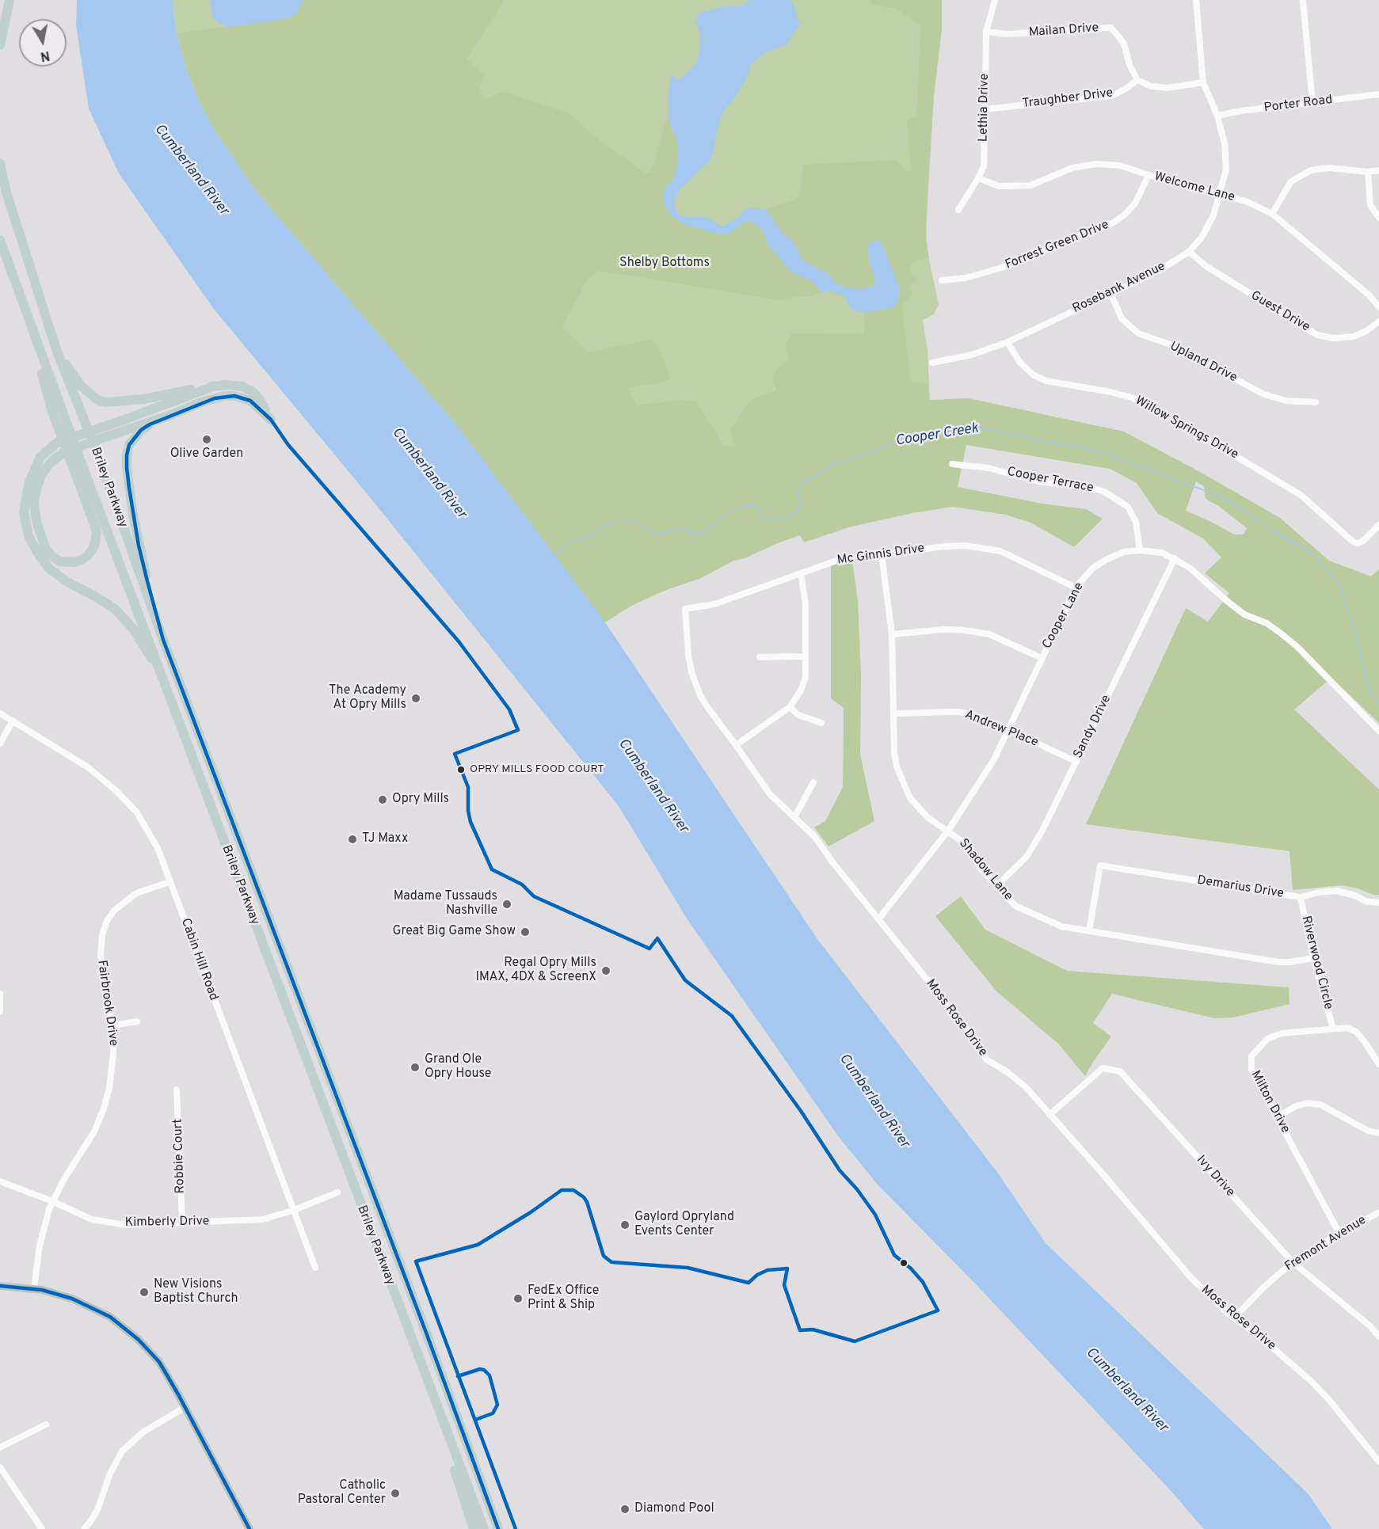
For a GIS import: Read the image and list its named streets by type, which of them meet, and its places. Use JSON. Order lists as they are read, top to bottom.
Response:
{
  "streets": {
    "highway": ["Briley Parkway"],
    "street": [
      "Mailan Drive",
      "Traughber Drive",
      "Porter Road",
      "Lethia Drive",
      "Welcome Lane",
      "Forrest Green Drive",
      "Rosebank Avenue",
      "Guest Drive",
      "Upland Drive",
      "Willow Springs Drive",
      "Cooper Terrace",
      "Mc Ginnis Drive",
      "Cooper Lane",
      "Sandy Drive",
      "Andrew Place",
      "Shadow Lane",
      "Demarius Drive",
      "Cabin Hill Road",
      "Riverwood Circle",
      "Fairbrook Drive",
      "Moss Rose Drive",
      "Milton Drive",
      "Robbie Court",
      "Ivy Drive",
      "Kimberly Drive",
      "Fremont Avenue"
    ]
  },
  "crossings": [
    ["Mailan Drive", "Traughber Drive"],
    ["Mailan Drive", "Lethia Drive"],
    ["Traughber Drive", "Lethia Drive"],
    ["Porter Road", "Rosebank Avenue"],
    ["Lethia Drive", "Welcome Lane"],
    ["Welcome Lane", "Forrest Green Drive"],
    ["Welcome Lane", "Rosebank Avenue"],
    ["Rosebank Avenue", "Guest Drive"],
    ["Rosebank Avenue", "Upland Drive"],
    ["Rosebank Avenue", "Willow Springs Drive"],
    ["Cooper Terrace", "Cooper Lane"],
    ["Mc Ginnis Drive", "Cooper Lane"],
    ["Mc Ginnis Drive", "Shadow Lane"],
    ["Mc Ginnis Drive", "Moss Rose Drive"],
    ["Cooper Lane", "Sandy Drive"],
    ["Cooper Lane", "Andrew Place"],
    ["Cooper Lane", "Shadow Lane"],
    ["Cooper Lane", "Moss Rose Drive"],
    ["Sandy Drive", "Andrew Place"],
    ["Sandy Drive", "Shadow Lane"],
    ["Andrew Place", "Shadow Lane"],
    ["Shadow Lane", "Demarius Drive"],
    ["Shadow Lane", "Riverwood Circle"],
    ["Demarius Drive", "Riverwood Circle"],
    ["Cabin Hill Road", "Fairbrook Drive"],
    ["Cabin Hill Road", "Kimberly Drive"],
    ["Riverwood Circle", "Milton Drive"],
    ["Fairbrook Drive", "Kimberly Drive"],
    ["Moss Rose Drive", "Ivy Drive"],
    ["Moss Rose Drive", "Fremont Avenue"],
    ["Milton Drive", "Fremont Avenue"],
    ["Robbie Court", "Kimberly Drive"],
    ["Ivy Drive", "Fremont Avenue"]
  ],
  "water": ["Cumberland River", "Cooper Creek"],
  "parks": ["Shelby Bottoms"],
  "places": [
    "Olive Garden",
    "The Academy At Opry Mills",
    "OPRY MILLS FOOD COURT",
    "Opry Mills",
    "TJ Maxx",
    "Madame Tussauds Nashville",
    "Great Big Game Show",
    "Regal Opry Mills IMAX, 4DX & ScreenX",
    "Grand Ole Opry House",
    "Gaylord Opryland Events Center",
    "New Visions Baptist Church",
    "FedEx Office Print & Ship",
    "Catholic Pastoral Center",
    "Diamond Pool"
  ],
  "north": "bottom"
}
